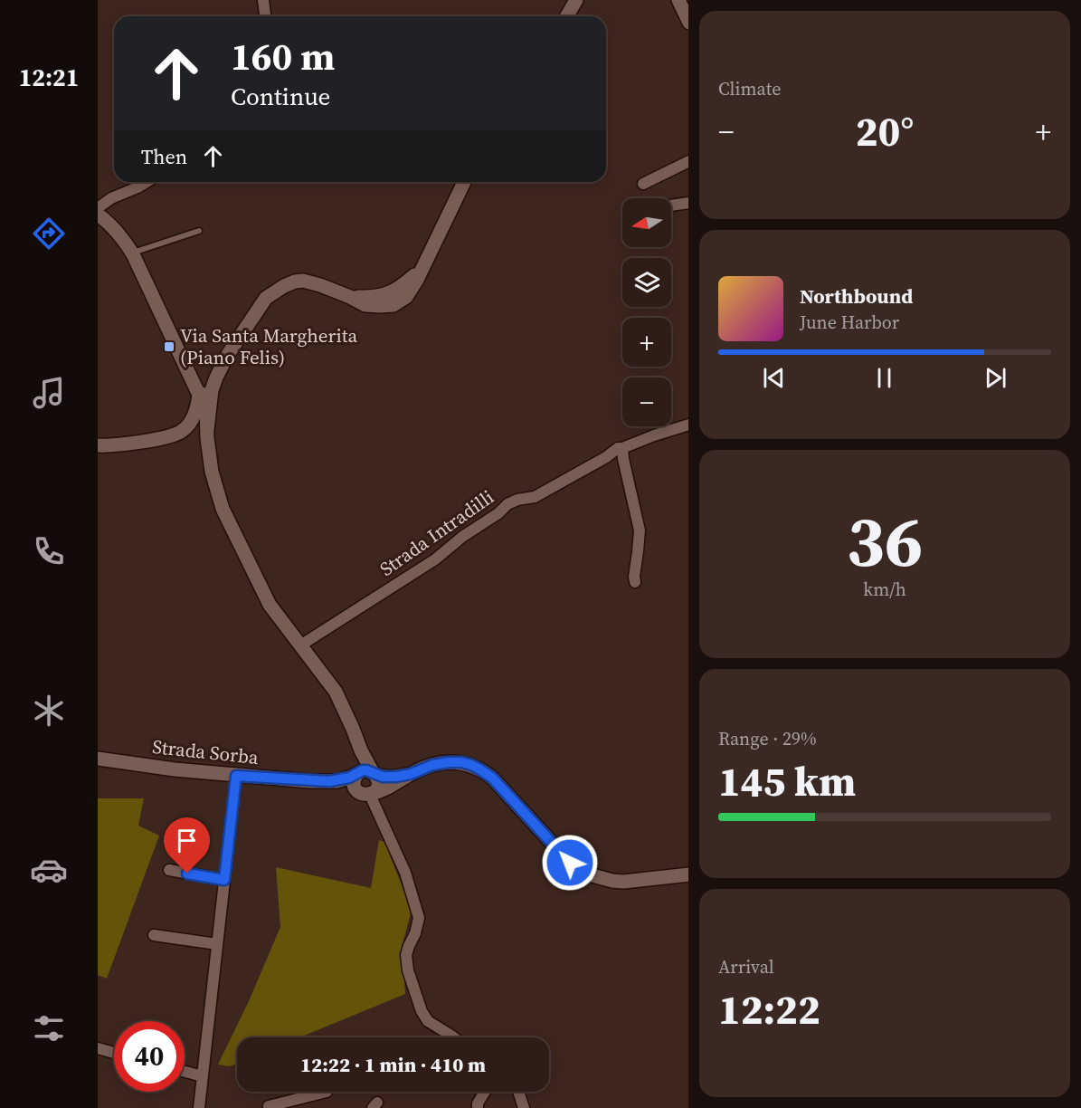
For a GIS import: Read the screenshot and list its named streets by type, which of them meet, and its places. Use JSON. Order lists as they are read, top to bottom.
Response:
{
  "streets": {
    "street": ["Strada Intradilli", "Strada Sorba"]
  },
  "places": {
    "transit": ["Via Santa Margherita (Piano Felis)"]
  },
  "north": "left",
  "page": {
    "tabs": "12:21",
    "tile": [
      "Climate",
      ["36", "km/h"],
      ["Range · 29%", "145 km"],
      ["Arrival", "12:22"]
    ],
    "turn": ["160 m", "Continue"],
    "heat": ["−", "20°", "+"],
    "then": "Then",
    "map_buttons": ["+", "−"],
    "song": ["Northbound", "June Harbor"],
    "limit": "40",
    "trip": "12:22 · 1 min · 410 m"
  }
}
